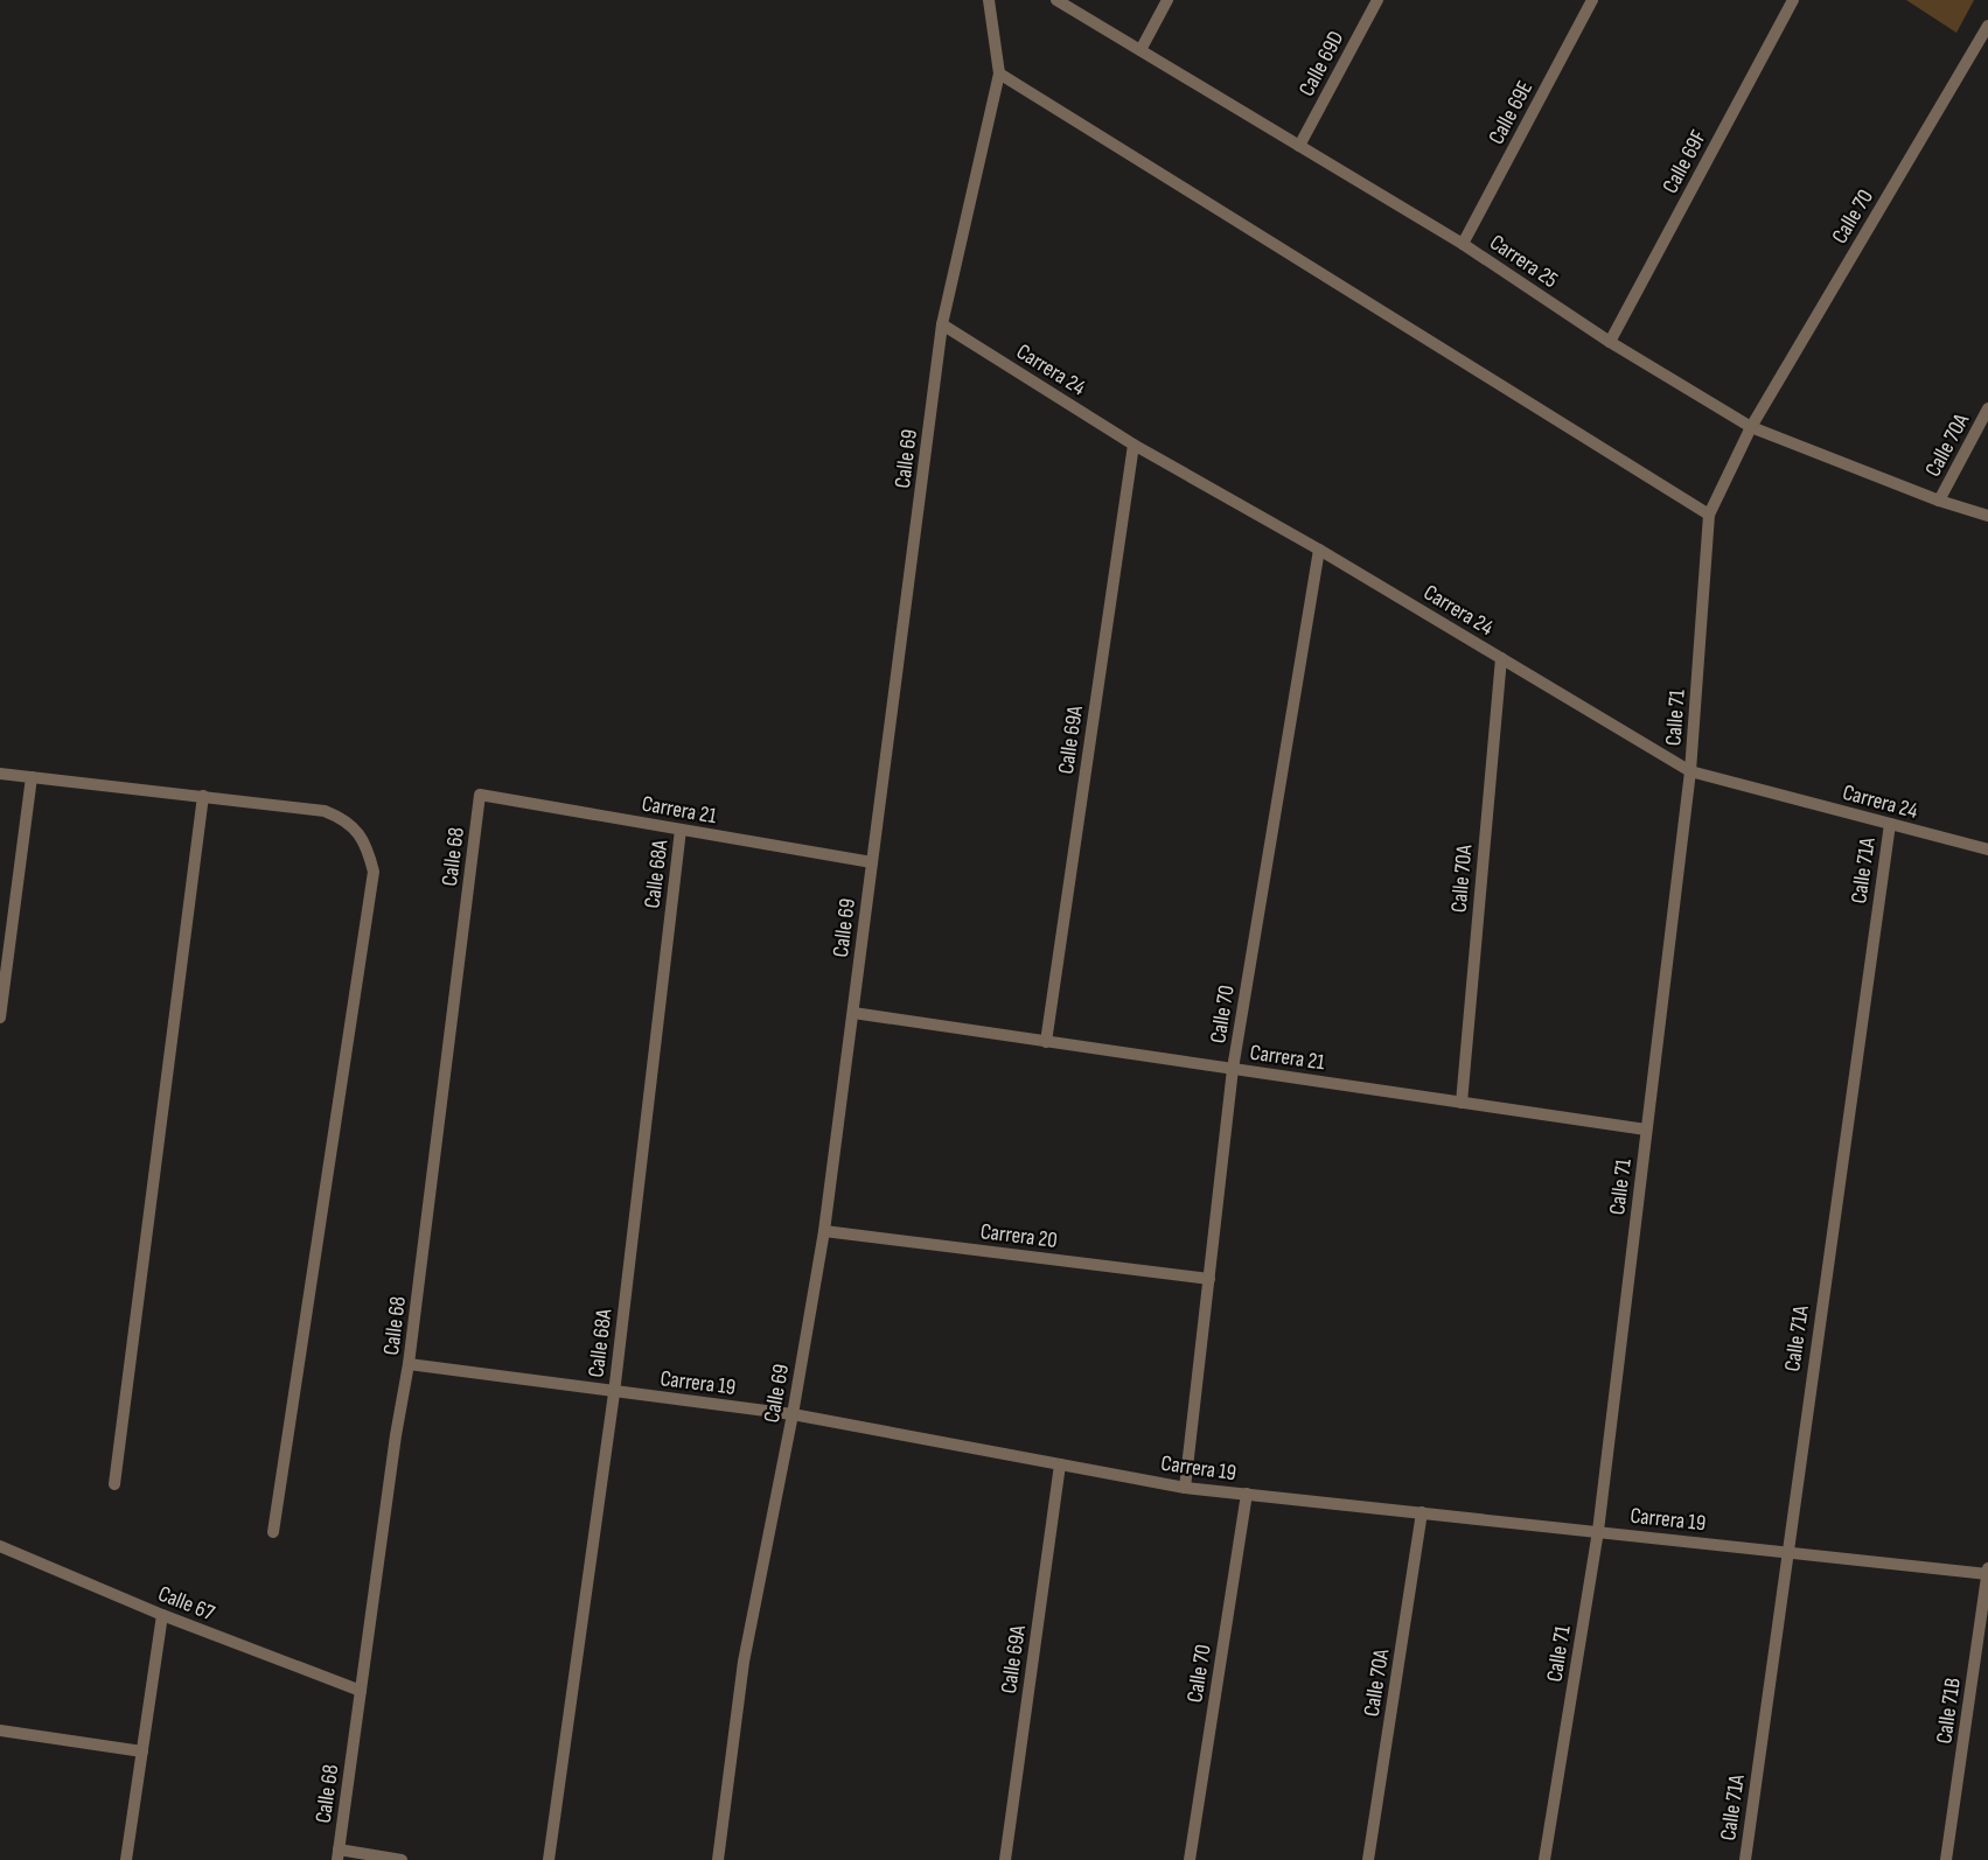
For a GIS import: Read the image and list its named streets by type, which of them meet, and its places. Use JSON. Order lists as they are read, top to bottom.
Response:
{
  "streets": {
    "street": [
      "Calle 69D",
      "Calle 69E",
      "Calle 69F",
      "Calle 70",
      "Carrera 25",
      "Carrera 24",
      "Calle 70A",
      "Calle 69",
      "Calle 71",
      "Calle 69A",
      "Carrera 21",
      "Calle 68",
      "Calle 71A",
      "Calle 68A",
      "Carrera 20",
      "Carrera 19",
      "Calle 67",
      "Calle 71B"
    ]
  },
  "crossings": [
    ["Calle 69D", "Carrera 25"],
    ["Calle 69E", "Carrera 25"],
    ["Calle 69F", "Carrera 25"],
    ["Calle 70", "Carrera 25"],
    ["Calle 70", "Carrera 24"],
    ["Calle 70", "Calle 71"],
    ["Calle 70", "Carrera 21"],
    ["Calle 70", "Carrera 20"],
    ["Calle 70", "Carrera 19"],
    ["Carrera 25", "Calle 70A"],
    ["Carrera 24", "Calle 70A"],
    ["Carrera 24", "Calle 69"],
    ["Carrera 24", "Calle 71"],
    ["Carrera 24", "Calle 69A"],
    ["Carrera 24", "Calle 71A"],
    ["Calle 70A", "Carrera 21"],
    ["Calle 70A", "Carrera 19"],
    ["Calle 69", "Carrera 21"],
    ["Calle 69", "Carrera 20"],
    ["Calle 69", "Carrera 19"],
    ["Calle 71", "Carrera 21"],
    ["Calle 71", "Carrera 19"],
    ["Calle 69A", "Carrera 21"],
    ["Calle 69A", "Carrera 19"],
    ["Carrera 21", "Calle 68"],
    ["Carrera 21", "Calle 68A"],
    ["Calle 68", "Carrera 19"],
    ["Calle 68", "Calle 67"],
    ["Calle 71A", "Carrera 19"],
    ["Calle 68A", "Carrera 19"],
    ["Carrera 19", "Calle 71B"]
  ]
}
